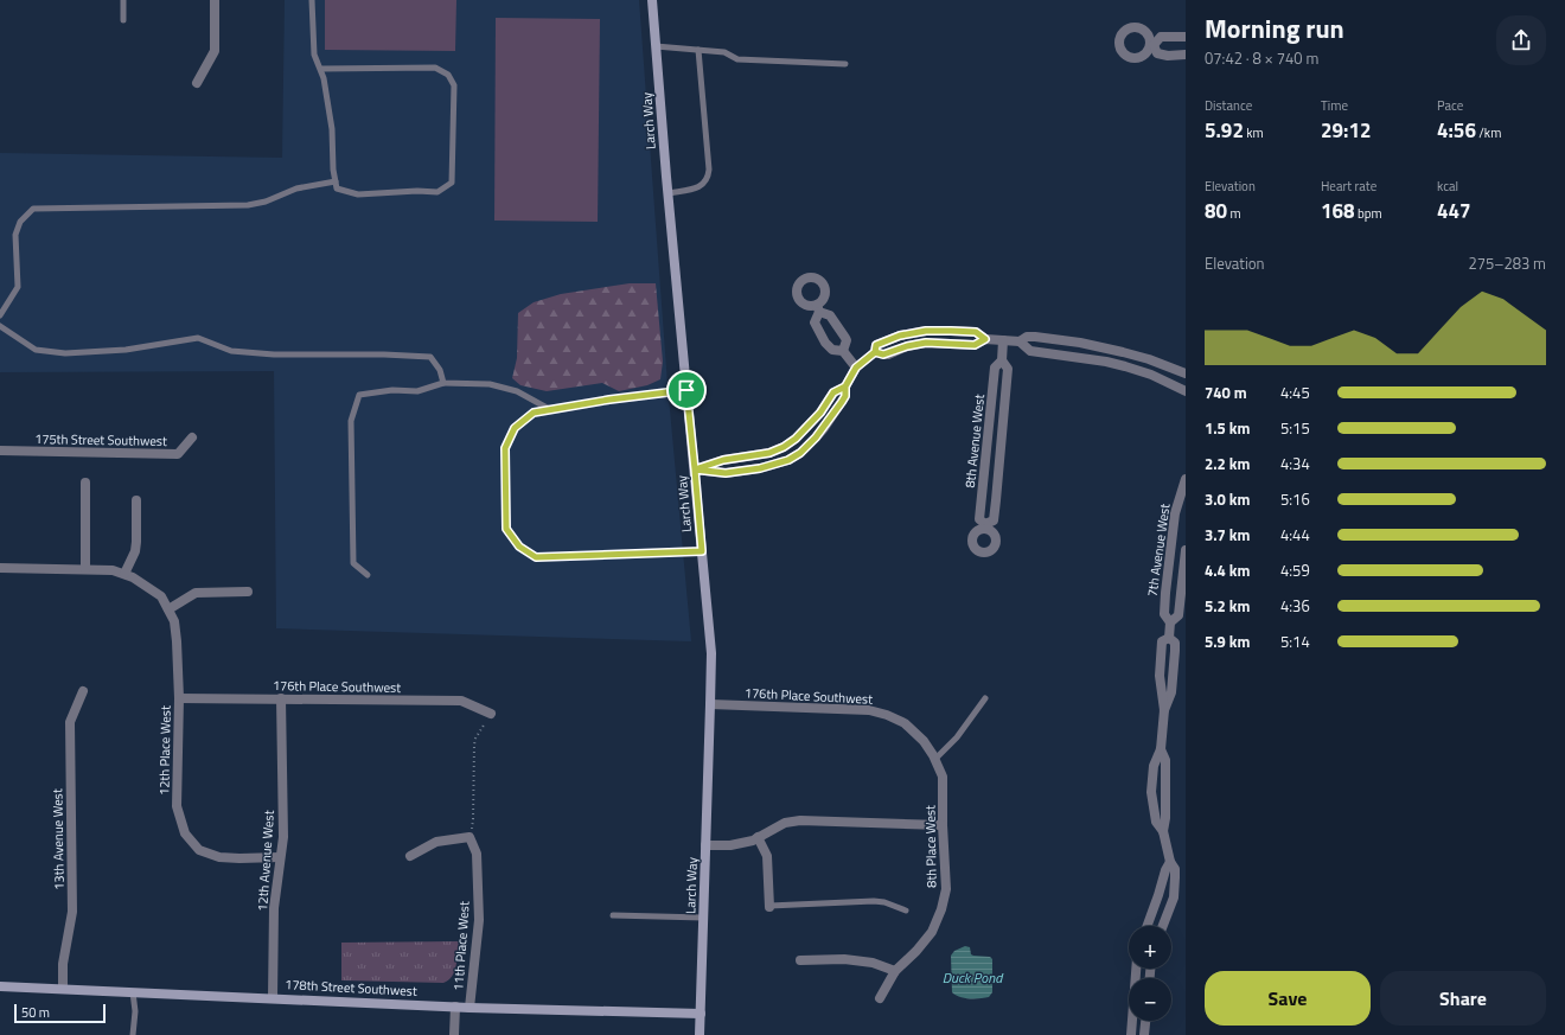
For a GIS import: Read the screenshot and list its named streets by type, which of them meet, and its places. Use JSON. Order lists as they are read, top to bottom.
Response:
{
  "streets": {
    "main road": ["Larch Way", "178th Street Southwest"],
    "street": [
      "175th Street Southwest",
      "8th Avenue West",
      "7th Avenue West",
      "176th Place Southwest",
      "12th Place West",
      "13th Avenue West",
      "8th Place West",
      "12th Avenue West",
      "11th Place West"
    ]
  },
  "crossings": [
    ["Larch Way", "176th Place Southwest"],
    ["Larch Way", "178th Street Southwest"],
    ["176th Place Southwest", "12th Place West"],
    ["176th Place Southwest", "8th Place West"],
    ["176th Place Southwest", "12th Avenue West"],
    ["12th Place West", "12th Avenue West"],
    ["13th Avenue West", "178th Street Southwest"],
    ["12th Avenue West", "178th Street Southwest"],
    ["11th Place West", "178th Street Southwest"]
  ],
  "water": ["Duck Pond"],
  "scale_bar": "50 m",
  "page": {
    "heading": ["Morning run", "07:42 · 8 × 740 m"],
    "stats": [
      ["Distance", "5.92 km"],
      ["Time", "29:12"],
      ["Pace", "4:56 /km"],
      ["Elevation", "80 m"],
      ["Heart rate", "168 bpm"],
      ["kcal", "447"]
    ],
    "chart": ["Elevation", "275–283 m"],
    "list": [
      {
        "name": "740 m",
        "note": "4:45"
      },
      {
        "name": "1.5 km",
        "note": "5:15"
      },
      {
        "name": "2.2 km",
        "note": "4:34"
      },
      {
        "name": "3.0 km",
        "note": "5:16"
      },
      {
        "name": "3.7 km",
        "note": "4:44"
      },
      {
        "name": "4.4 km",
        "note": "4:59"
      },
      {
        "name": "5.2 km",
        "note": "4:36"
      },
      {
        "name": "5.9 km",
        "note": "5:14"
      }
    ],
    "map_buttons": ["+", "−"],
    "buttons": ["Save", "Share"],
    "scale": "50 m"
  }
}
